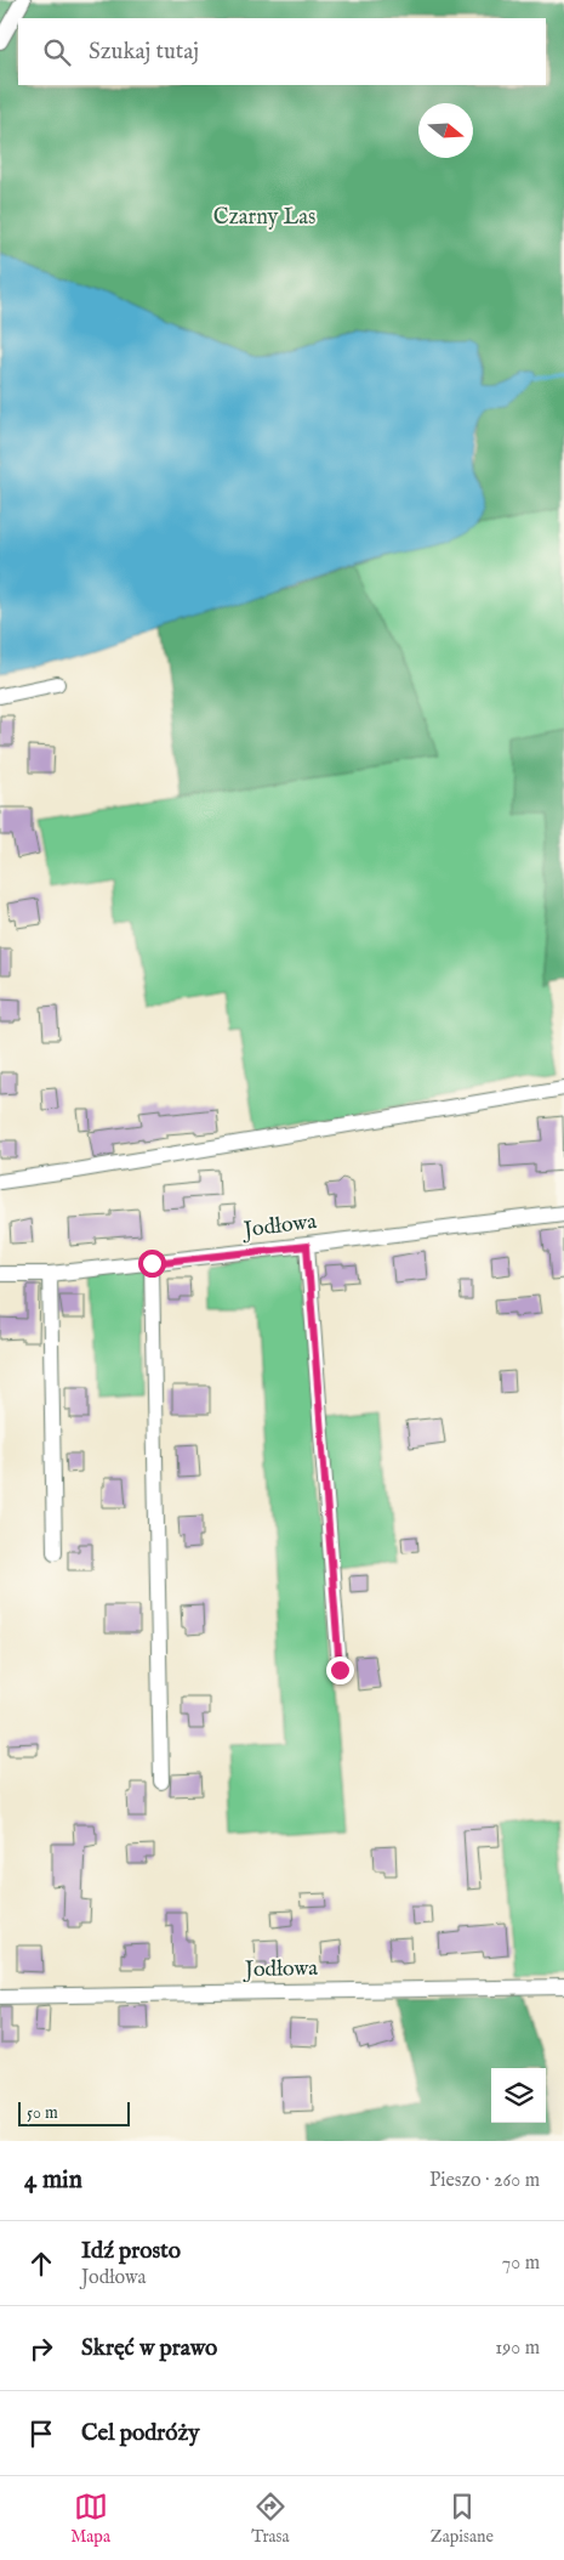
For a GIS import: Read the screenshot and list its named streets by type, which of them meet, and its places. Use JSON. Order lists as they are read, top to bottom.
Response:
{
  "streets": {
    "street": ["Jodłowa"]
  },
  "parks": ["Czarny Las"],
  "scale_bar": "50 m",
  "north": "right",
  "page": {
    "search": "Szukaj tutaj",
    "scale": "50 m",
    "heading": ["4 min", "Pieszo · 260 m"],
    "list": [
      ["Idź prosto", "Jodłowa", "70 m"],
      ["Skręć w prawo", "190 m"],
      "Cel podróży"
    ],
    "nav": ["Mapa", "Trasa", "Zapisane"]
  }
}
